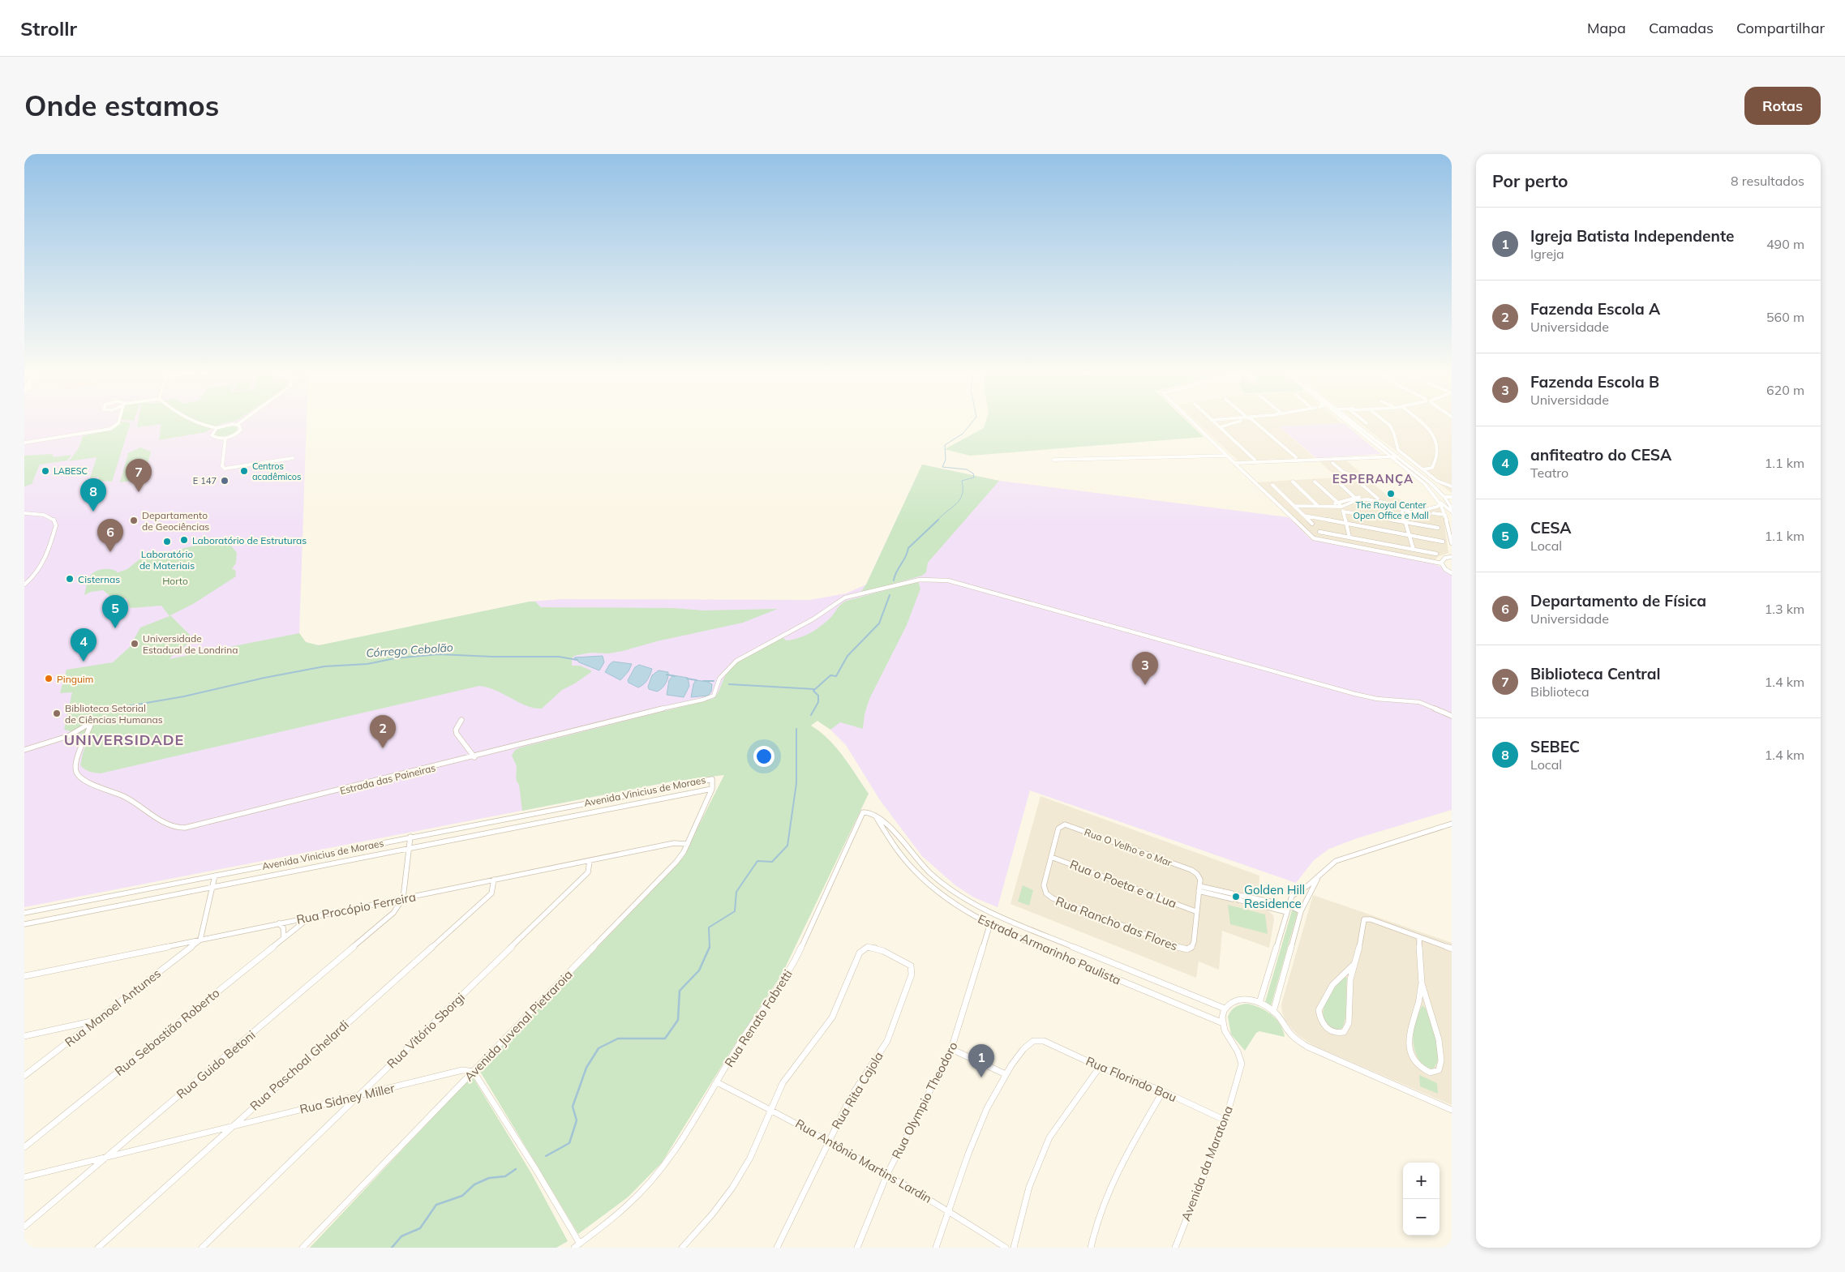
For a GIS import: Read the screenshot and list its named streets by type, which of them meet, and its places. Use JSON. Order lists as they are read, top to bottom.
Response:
{
  "streets": {
    "street": [
      "Estrada das Paineiras",
      "Avenida Vinicius de Moraes",
      "Rua O Velho e o Mar",
      "Rua o Poeta e a Lua",
      "Rua Procópio Ferreira",
      "Rua Rancho das Flores",
      "Estrada Armarinho Paulista",
      "Rua Manoel Antunes",
      "Rua Renato Fabretti",
      "Avenida Juvenal Pietraroia",
      "Rua Vitório Sborgi",
      "Rua Sebastião Roberto",
      "Rua Guido Betoni",
      "Rua Paschoal Ghelardi",
      "Rua Florindo Bau",
      "Rua Rita Cajola",
      "Rua Sidney Miller",
      "Rua Olympio Theodoro",
      "Rua Antônio Martins Lardin",
      "Avenida da Maratona"
    ]
  },
  "crossings": [
    ["Avenida Vinicius de Moraes", "Avenida Juvenal Pietraroia"],
    ["Rua O Velho e o Mar", "Rua o Poeta e a Lua"],
    ["Rua O Velho e o Mar", "Rua Rancho das Flores"],
    ["Rua o Poeta e a Lua", "Rua Rancho das Flores"],
    ["Rua Procópio Ferreira", "Rua Manoel Antunes"],
    ["Rua Procópio Ferreira", "Avenida Juvenal Pietraroia"],
    ["Rua Procópio Ferreira", "Rua Vitório Sborgi"],
    ["Rua Procópio Ferreira", "Rua Sebastião Roberto"],
    ["Rua Procópio Ferreira", "Rua Guido Betoni"],
    ["Rua Procópio Ferreira", "Rua Paschoal Ghelardi"],
    ["Estrada Armarinho Paulista", "Rua Renato Fabretti"],
    ["Estrada Armarinho Paulista", "Rua Olympio Theodoro"],
    ["Estrada Armarinho Paulista", "Avenida da Maratona"],
    ["Rua Renato Fabretti", "Rua Antônio Martins Lardin"],
    ["Avenida Juvenal Pietraroia", "Rua Sidney Miller"],
    ["Rua Vitório Sborgi", "Rua Sidney Miller"],
    ["Rua Guido Betoni", "Rua Sidney Miller"],
    ["Rua Paschoal Ghelardi", "Rua Sidney Miller"],
    ["Rua Florindo Bau", "Avenida da Maratona"],
    ["Rua Rita Cajola", "Rua Antônio Martins Lardin"],
    ["Rua Olympio Theodoro", "Rua Antônio Martins Lardin"]
  ],
  "districts": ["ESPERANÇA", "UNIVERSIDADE"],
  "water": ["Córrego Cebolão"],
  "parks": ["Horto"],
  "places": [
    "LABESC",
    "Centros acadêmicos",
    "E 147",
    "The Royal Center Open Office e Mall",
    "Departamento de Geociências",
    "Laboratório de Estruturas",
    "Laboratório de Materiais",
    "Cisternas",
    "Universidade Estadual de Londrina",
    "Pinguim",
    "Biblioteca Setorial de Ciências Humanas",
    "Golden Hill Residence"
  ],
  "page": {
    "header": "Strollr",
    "nav": ["Mapa", "Camadas", "Compartilhar"],
    "buttons": "Rotas",
    "title": "Onde estamos",
    "heading": ["Por perto", "8 resultados"],
    "list": [
      {
        "mark": "1",
        "name": "Igreja Batista Independente",
        "note": "Igreja",
        "value": "490 m"
      },
      {
        "mark": "2",
        "name": "Fazenda Escola A",
        "note": "Universidade",
        "value": "560 m"
      },
      {
        "mark": "3",
        "name": "Fazenda Escola B",
        "note": "Universidade",
        "value": "620 m"
      },
      {
        "mark": "4",
        "name": "anfiteatro do CESA",
        "note": "Teatro",
        "value": "1.1 km"
      },
      {
        "mark": "5",
        "name": "CESA",
        "note": "Local",
        "value": "1.1 km"
      },
      {
        "mark": "6",
        "name": "Departamento de Física",
        "note": "Universidade",
        "value": "1.3 km"
      },
      {
        "mark": "7",
        "name": "Biblioteca Central",
        "note": "Biblioteca",
        "value": "1.4 km"
      },
      {
        "mark": "8",
        "name": "SEBEC",
        "note": "Local",
        "value": "1.4 km"
      }
    ],
    "pins": [
      "7",
      "8",
      "6",
      "5",
      "4",
      "3",
      "2",
      "1"
    ],
    "map_buttons": ["+", "−"]
  }
}
